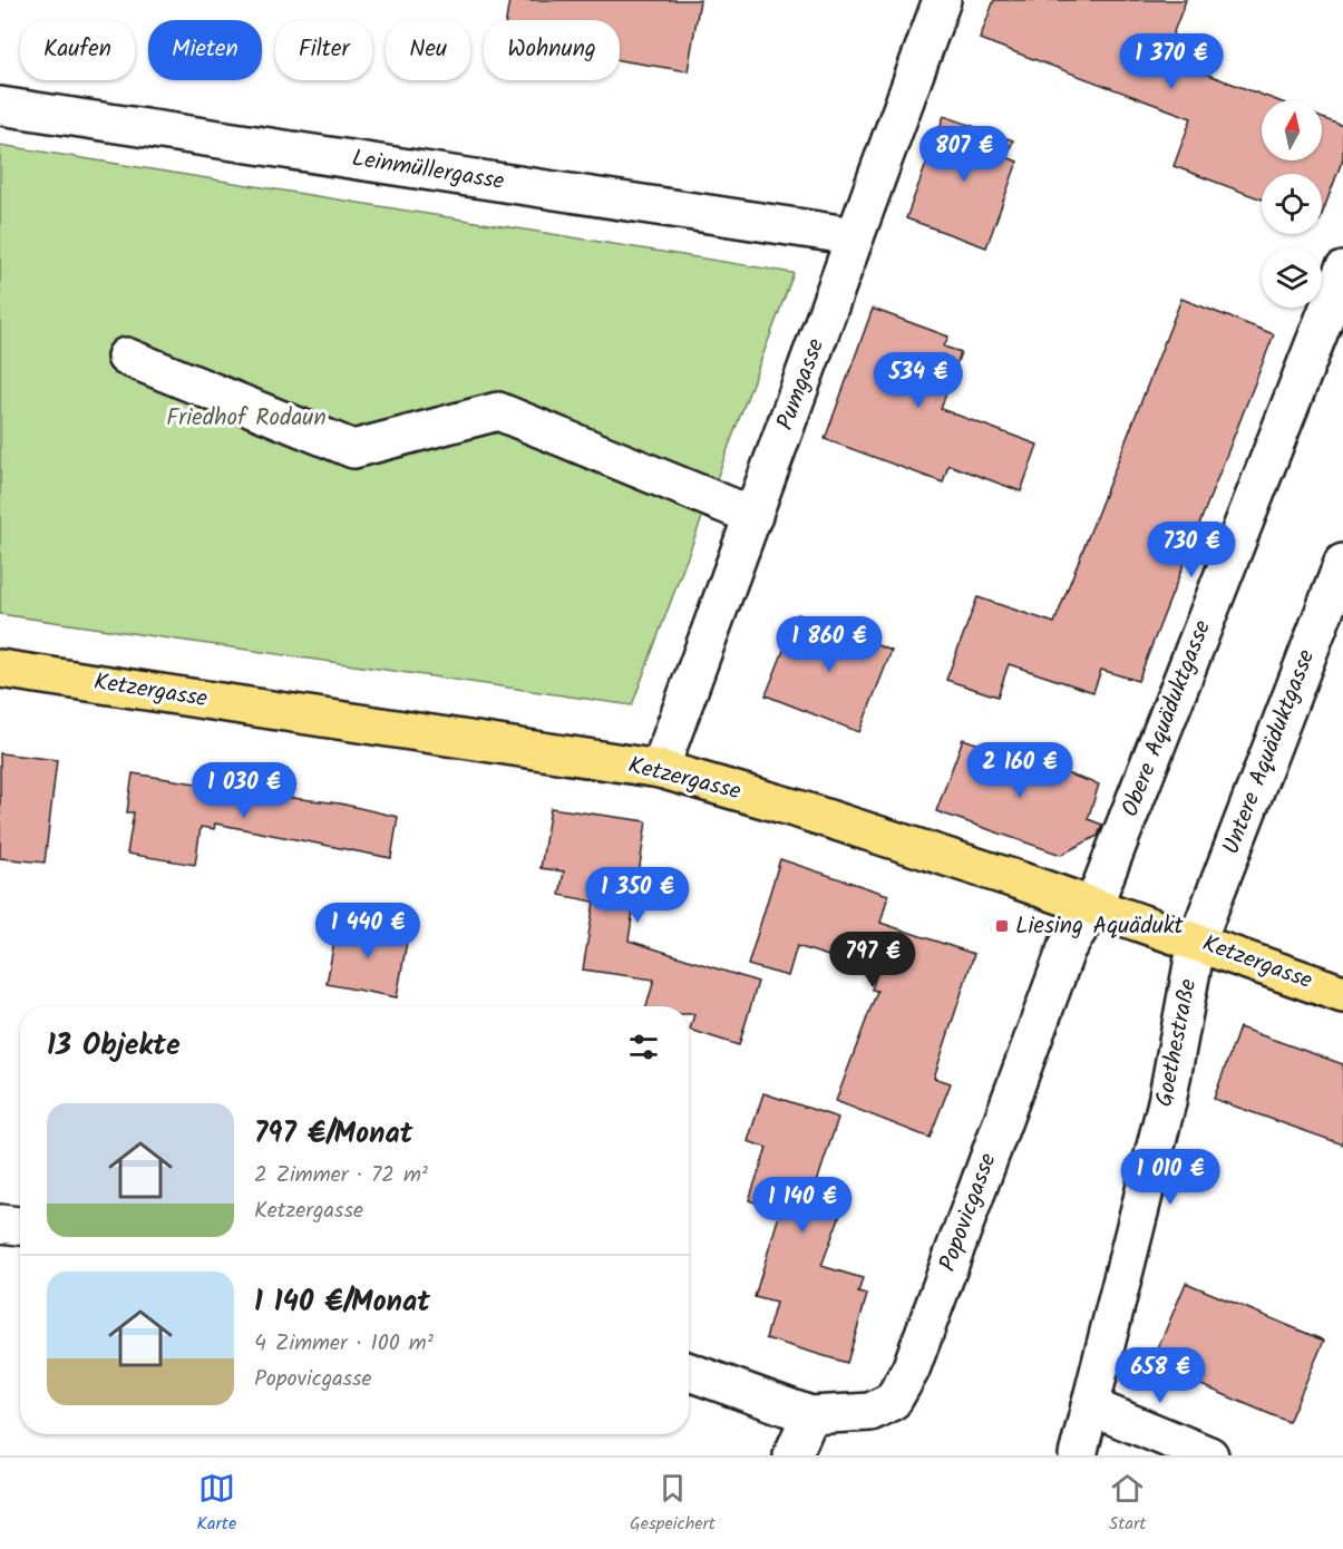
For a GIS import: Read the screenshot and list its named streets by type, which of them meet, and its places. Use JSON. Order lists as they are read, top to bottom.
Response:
{
  "streets": {
    "main road": ["Ketzergasse"],
    "street": [
      "Leinmüllergasse",
      "Pumgasse",
      "Obere Aquäduktgasse",
      "Untere Aquäduktgasse",
      "Goethestraße",
      "Popovicgasse"
    ]
  },
  "crossings": [
    ["Leinmüllergasse", "Pumgasse"],
    ["Pumgasse", "Ketzergasse"],
    ["Ketzergasse", "Obere Aquäduktgasse"],
    ["Ketzergasse", "Untere Aquäduktgasse"],
    ["Ketzergasse", "Goethestraße"],
    ["Ketzergasse", "Popovicgasse"],
    ["Obere Aquäduktgasse", "Popovicgasse"],
    ["Untere Aquäduktgasse", "Goethestraße"]
  ],
  "parks": ["Friedhof Rodaun"],
  "places": {
    "transit": ["Liesing Aquädukt"]
  },
  "north": "top",
  "page": {
    "chip": [
      "Kaufen",
      "Mieten",
      "Filter",
      "Neu",
      "Wohnung"
    ],
    "price": [
      "1 370 €",
      "807 €",
      "534 €",
      "730 €",
      "1 860 €",
      "2 160 €",
      "1 030 €",
      "1 350 €",
      "1 440 €",
      "797 €",
      "1 010 €",
      "1 140 €",
      "658 €"
    ],
    "heading": "13 Objekte",
    "list": [
      {
        "name": "797 €/Monat",
        "note": "2 Zimmer · 72 m² · Ketzergasse"
      },
      {
        "name": "1 140 €/Monat",
        "note": "4 Zimmer · 100 m² · Popovicgasse"
      }
    ],
    "tabs": ["Karte", "Gespeichert", "Start"]
  }
}
